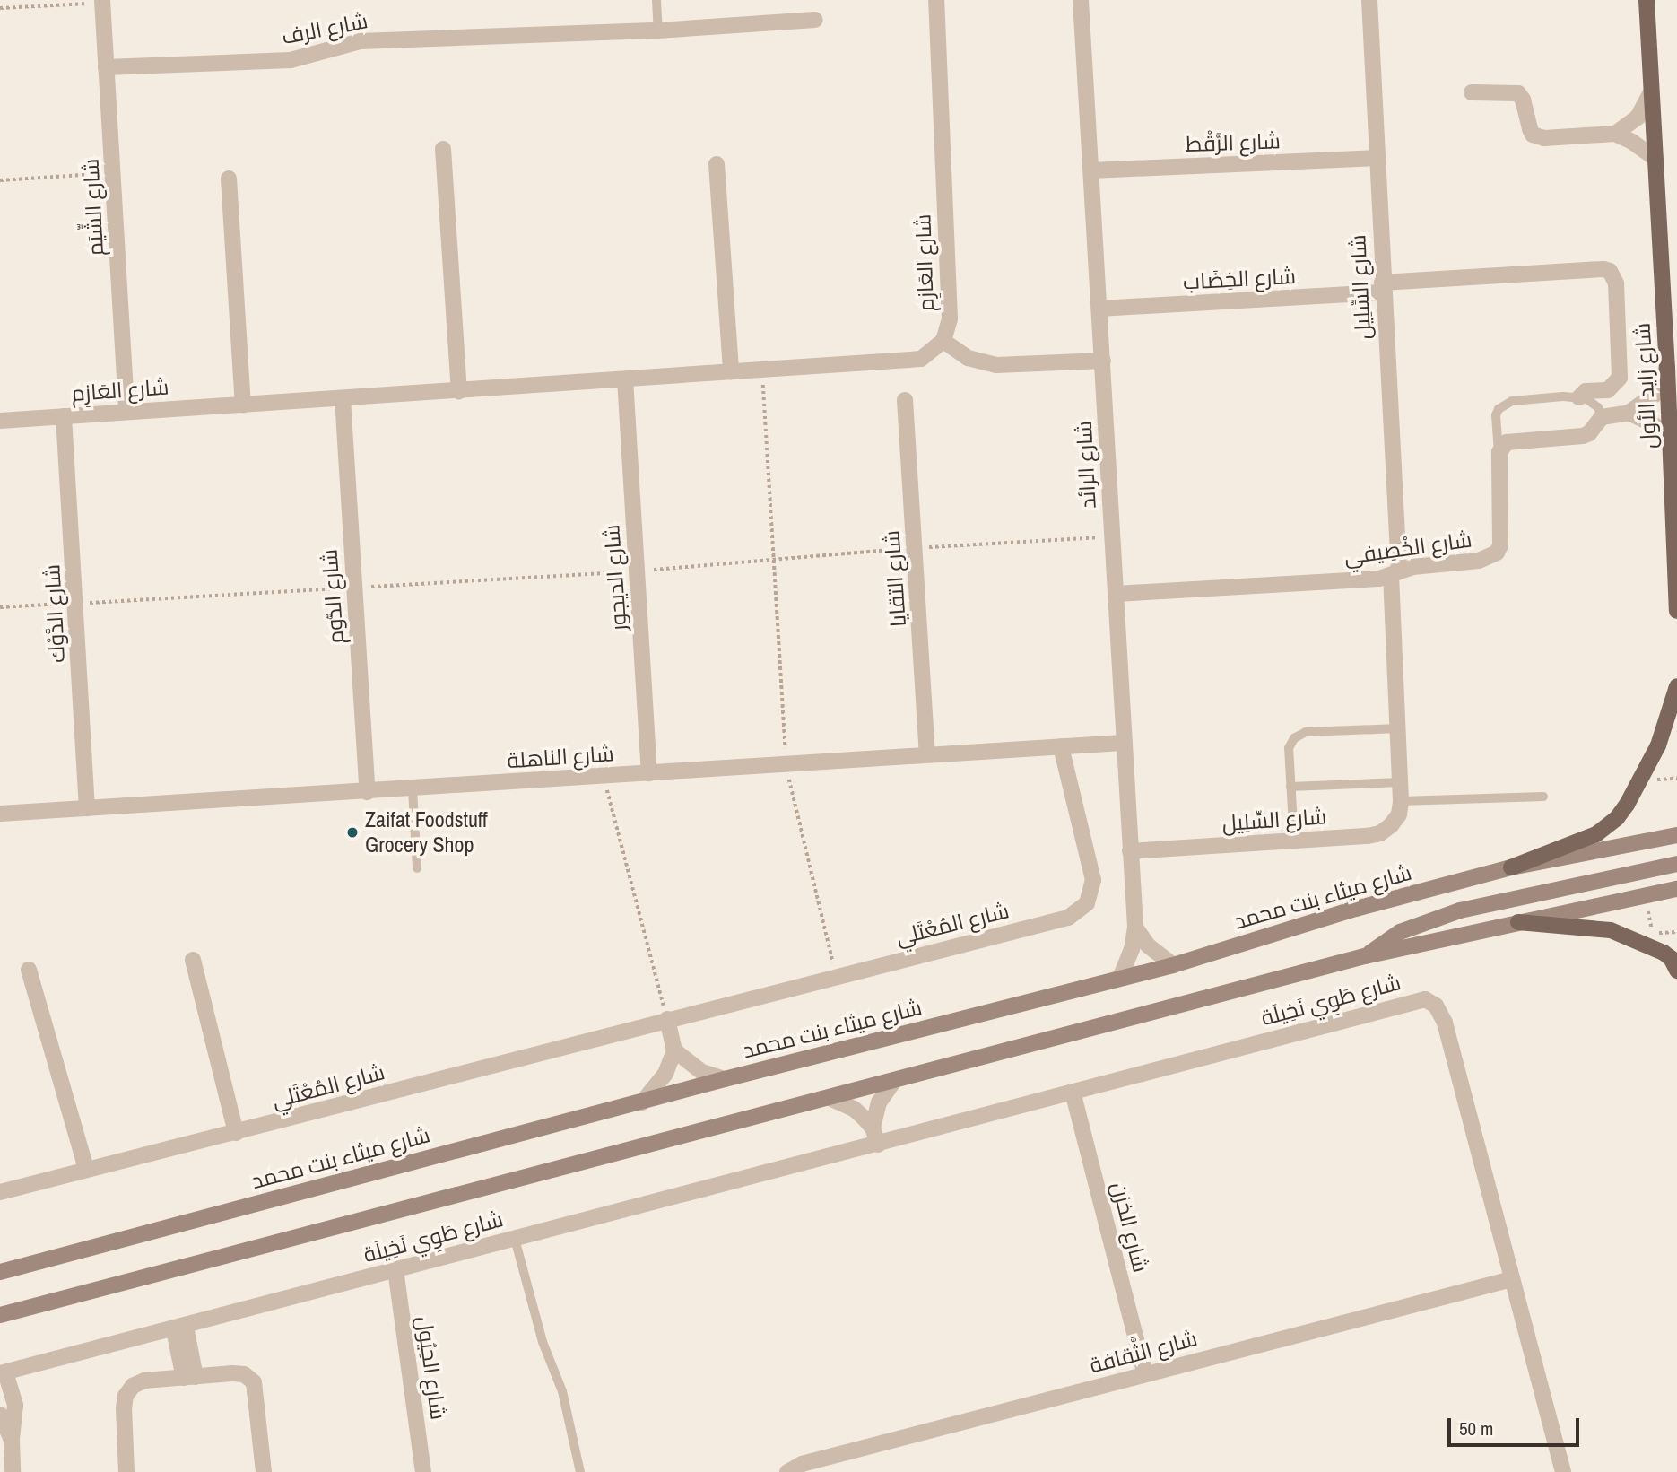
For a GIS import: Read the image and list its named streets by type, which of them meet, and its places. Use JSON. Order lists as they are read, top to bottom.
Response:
{
  "streets": {
    "main road": ["شارع زايد الأول", "شارع ميثاء بنت محمد"],
    "street": [
      "شارع الرف",
      "شارع الرَّقْط",
      "شارع الشِّيَم",
      "شارع العَازِم",
      "شارع الخِضَاب",
      "شارع السِّلِيل",
      "شارع الرائد",
      "شارع الخْصِيفي",
      "شارع الديجور",
      "شارع التقايا",
      "شارع الدُّوم",
      "شارع الدَّوْك",
      "شارع الناهلة",
      "شارع المُعْتَلي",
      "شارع طَوِي نَخِيلَة",
      "شارع الخزن",
      "شارع الثَّقافة",
      "شارع الحِيُول"
    ]
  },
  "crossings": [
    ["شارع الرف", "شارع الشِّيَم"],
    ["شارع الرَّقْط", "شارع السِّلِيل"],
    ["شارع الرَّقْط", "شارع الرائد"],
    ["شارع الشِّيَم", "شارع العَازِم"],
    ["شارع العَازِم", "شارع الديجور"],
    ["شارع العَازِم", "شارع الدُّوم"],
    ["شارع العَازِم", "شارع الدَّوْك"],
    ["شارع الخِضَاب", "شارع السِّلِيل"],
    ["شارع الخِضَاب", "شارع الرائد"],
    ["شارع السِّلِيل", "شارع الرائد"],
    ["شارع السِّلِيل", "شارع الخْصِيفي"],
    ["شارع الرائد", "شارع الخْصِيفي"],
    ["شارع الرائد", "شارع الناهلة"],
    ["شارع الرائد", "شارع ميثاء بنت محمد"],
    ["شارع الديجور", "شارع الناهلة"],
    ["شارع التقايا", "شارع الناهلة"],
    ["شارع الدُّوم", "شارع الناهلة"],
    ["شارع الدَّوْك", "شارع الناهلة"],
    ["شارع الناهلة", "شارع المُعْتَلي"],
    ["شارع طَوِي نَخِيلَة", "شارع الخزن"],
    ["شارع طَوِي نَخِيلَة", "شارع الثَّقافة"],
    ["شارع طَوِي نَخِيلَة", "شارع الحِيُول"],
    ["شارع الخزن", "شارع الثَّقافة"]
  ],
  "places": ["Zaifat Foodstuff Grocery Shop"],
  "scale_bar": "50 m"
}
